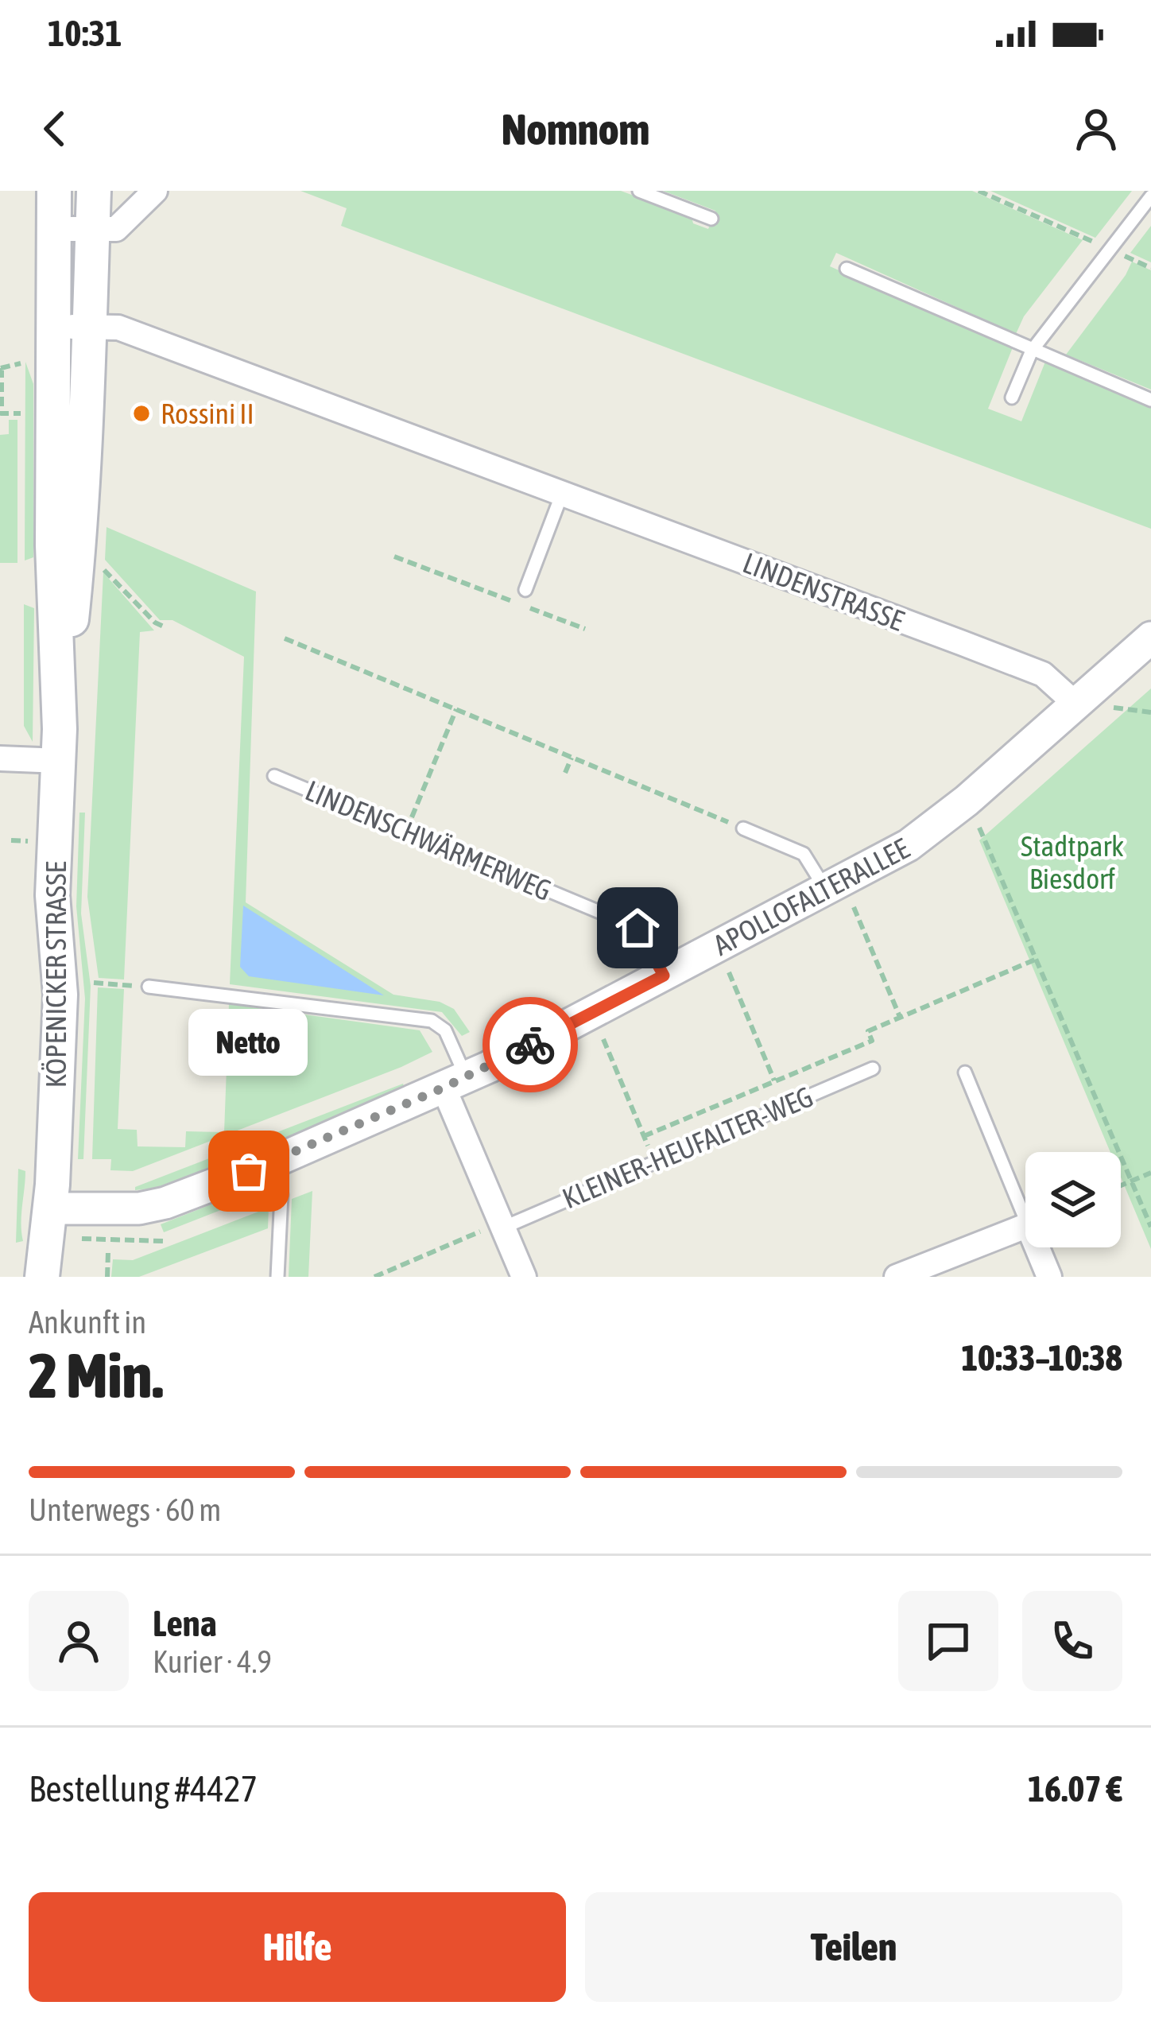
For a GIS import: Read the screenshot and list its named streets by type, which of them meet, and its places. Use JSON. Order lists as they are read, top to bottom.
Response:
{
  "streets": {
    "main road": ["KÖPENICKER STRASSE"],
    "street": ["LINDENSTRASSE", "APOLLOFALTERALLEE"],
    "lane": ["LINDENSCHWÄRMERWEG", "KLEINER-HEUFALTER-WEG"]
  },
  "crossings": [
    ["LINDENSTRASSE", "APOLLOFALTERALLEE"],
    ["LINDENSTRASSE", "KÖPENICKER STRASSE"],
    ["LINDENSCHWÄRMERWEG", "APOLLOFALTERALLEE"],
    ["APOLLOFALTERALLEE", "KÖPENICKER STRASSE"]
  ],
  "parks": ["Stadtpark Biesdorf"],
  "places": ["Rossini II", "Netto"],
  "page": {
    "status": "10:31",
    "header": "Nomnom",
    "bubble": "Netto",
    "heading": ["2 Min.", "Ankunft in", "10:33–10:38"],
    "panel": [
      "Lena",
      "Kurier · 4.9",
      "Bestellung #4427",
      "16.07 €"
    ],
    "bar": "Unterwegs · 60 m",
    "buttons": ["Hilfe", "Teilen"]
  }
}
